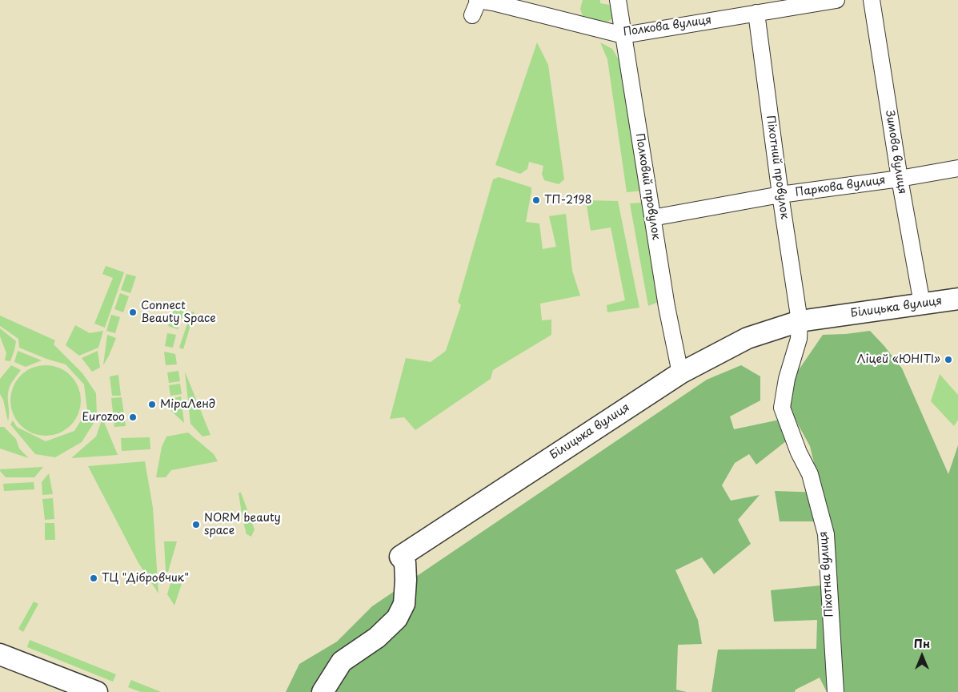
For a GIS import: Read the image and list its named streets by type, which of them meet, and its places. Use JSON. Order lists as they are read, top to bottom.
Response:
{
  "streets": {
    "main road": ["Білицька вулиця"],
    "street": [
      "Полкова вулиця",
      "Зимова вулиця",
      "Піхотний провулок",
      "Полковий провулок",
      "Паркова вулиця",
      "Піхотна вулиця"
    ]
  },
  "crossings": [
    ["Полкова вулиця", "Піхотний провулок"],
    ["Полкова вулиця", "Полковий провулок"],
    ["Зимова вулиця", "Паркова вулиця"],
    ["Зимова вулиця", "Білицька вулиця"],
    ["Піхотний провулок", "Паркова вулиця"],
    ["Піхотний провулок", "Білицька вулиця"],
    ["Піхотний провулок", "Піхотна вулиця"],
    ["Полковий провулок", "Паркова вулиця"],
    ["Полковий провулок", "Білицька вулиця"],
    ["Білицька вулиця", "Піхотна вулиця"]
  ],
  "places": [
    "ТП-2198",
    "Connect Beauty Space",
    "Ліцей «ЮНІТІ»",
    "МіраЛенд",
    "Eurozoo",
    "NORM beauty space",
    "ТЦ \"Дібровчик\""
  ],
  "north": "top"
}
